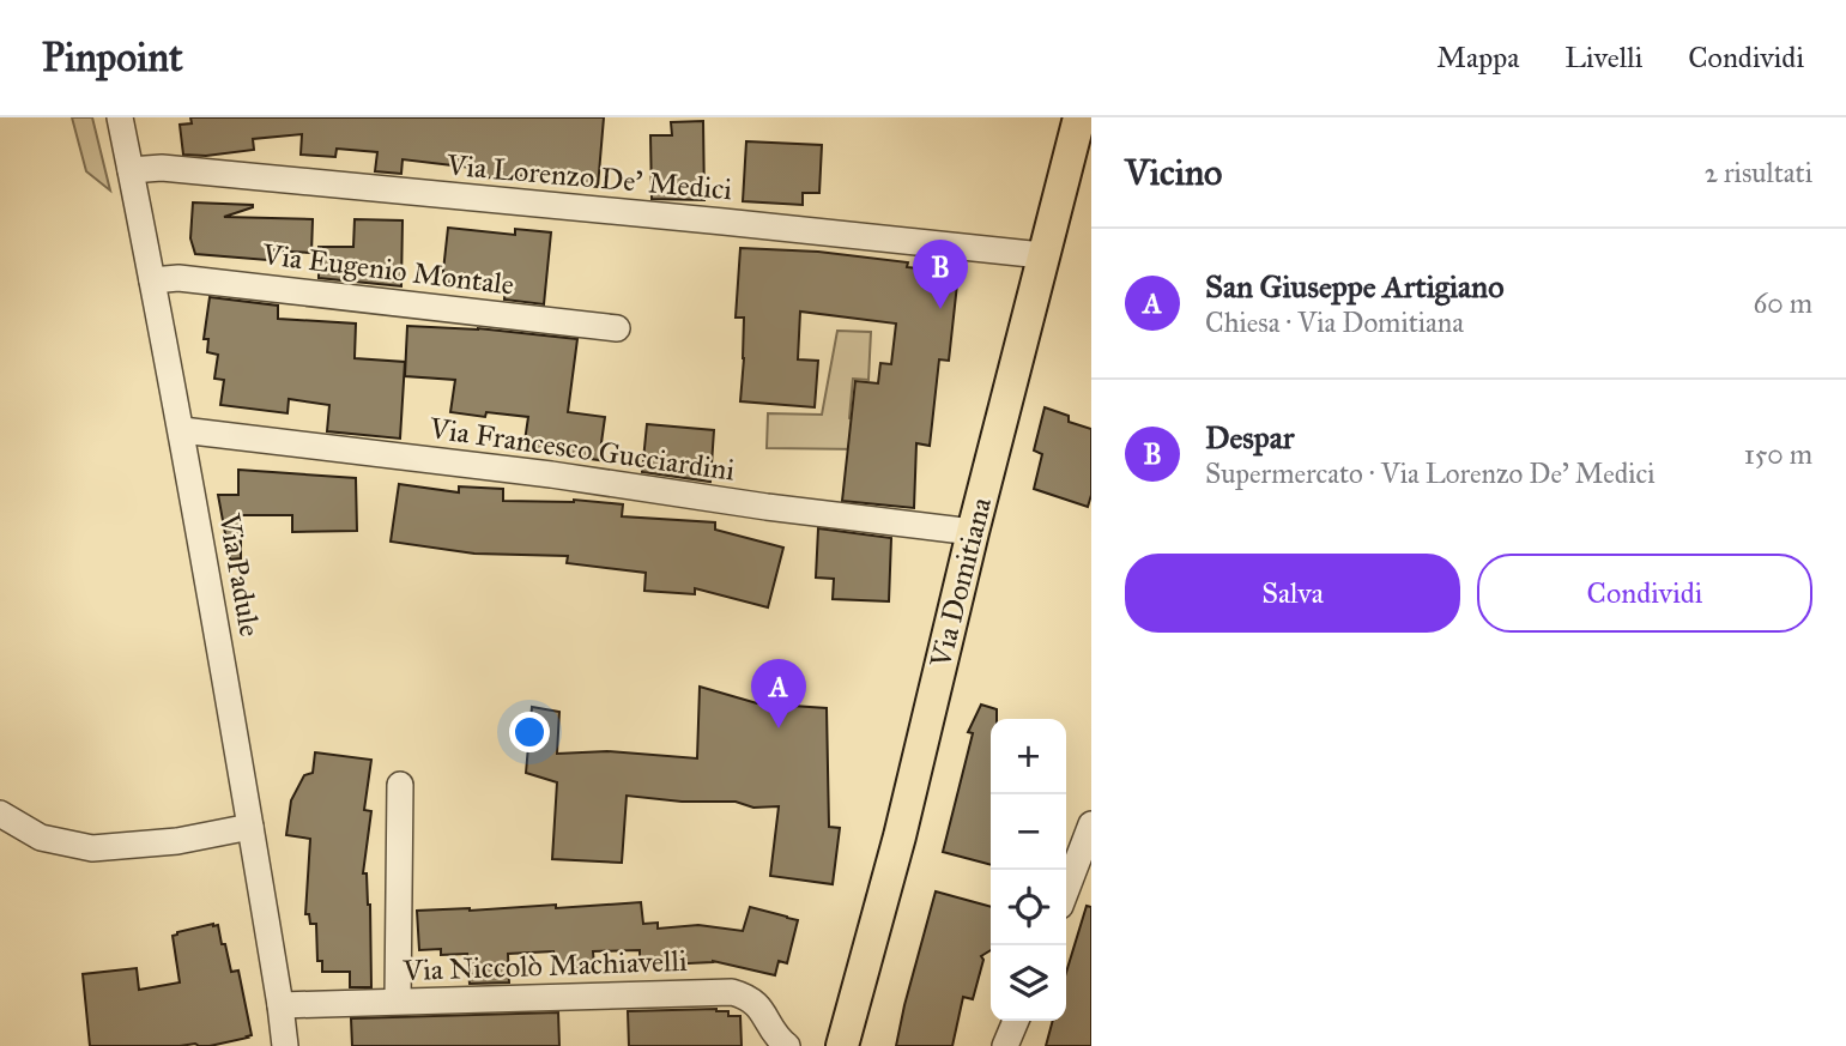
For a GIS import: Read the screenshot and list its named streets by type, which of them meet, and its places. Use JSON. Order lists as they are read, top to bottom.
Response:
{
  "streets": {
    "main road": ["Via Domitiana"],
    "street": [
      "Via Lorenzo De' Medici",
      "Via Eugenio Montale",
      "Via Francesco Gucciardini",
      "Via Padule",
      "Via Niccolò Machiavelli"
    ]
  },
  "crossings": [
    ["Via Lorenzo De' Medici", "Via Padule"],
    ["Via Lorenzo De' Medici", "Via Domitiana"],
    ["Via Eugenio Montale", "Via Padule"],
    ["Via Francesco Gucciardini", "Via Padule"],
    ["Via Francesco Gucciardini", "Via Domitiana"],
    ["Via Padule", "Via Niccolò Machiavelli"]
  ],
  "page": {
    "header": "Pinpoint",
    "nav": ["Mappa", "Livelli", "Condividi"],
    "heading": ["Vicino", "2 risultati"],
    "list": [
      {
        "mark": "A",
        "name": "San Giuseppe Artigiano",
        "note": "Chiesa · Via Domitiana",
        "value": "60 m"
      },
      {
        "mark": "B",
        "name": "Despar",
        "note": "Supermercato · Via Lorenzo De' Medici",
        "value": "150 m"
      }
    ],
    "pins": ["B", "A"],
    "buttons": ["Salva", "Condividi"],
    "map_buttons": ["+", "−"]
  }
}
